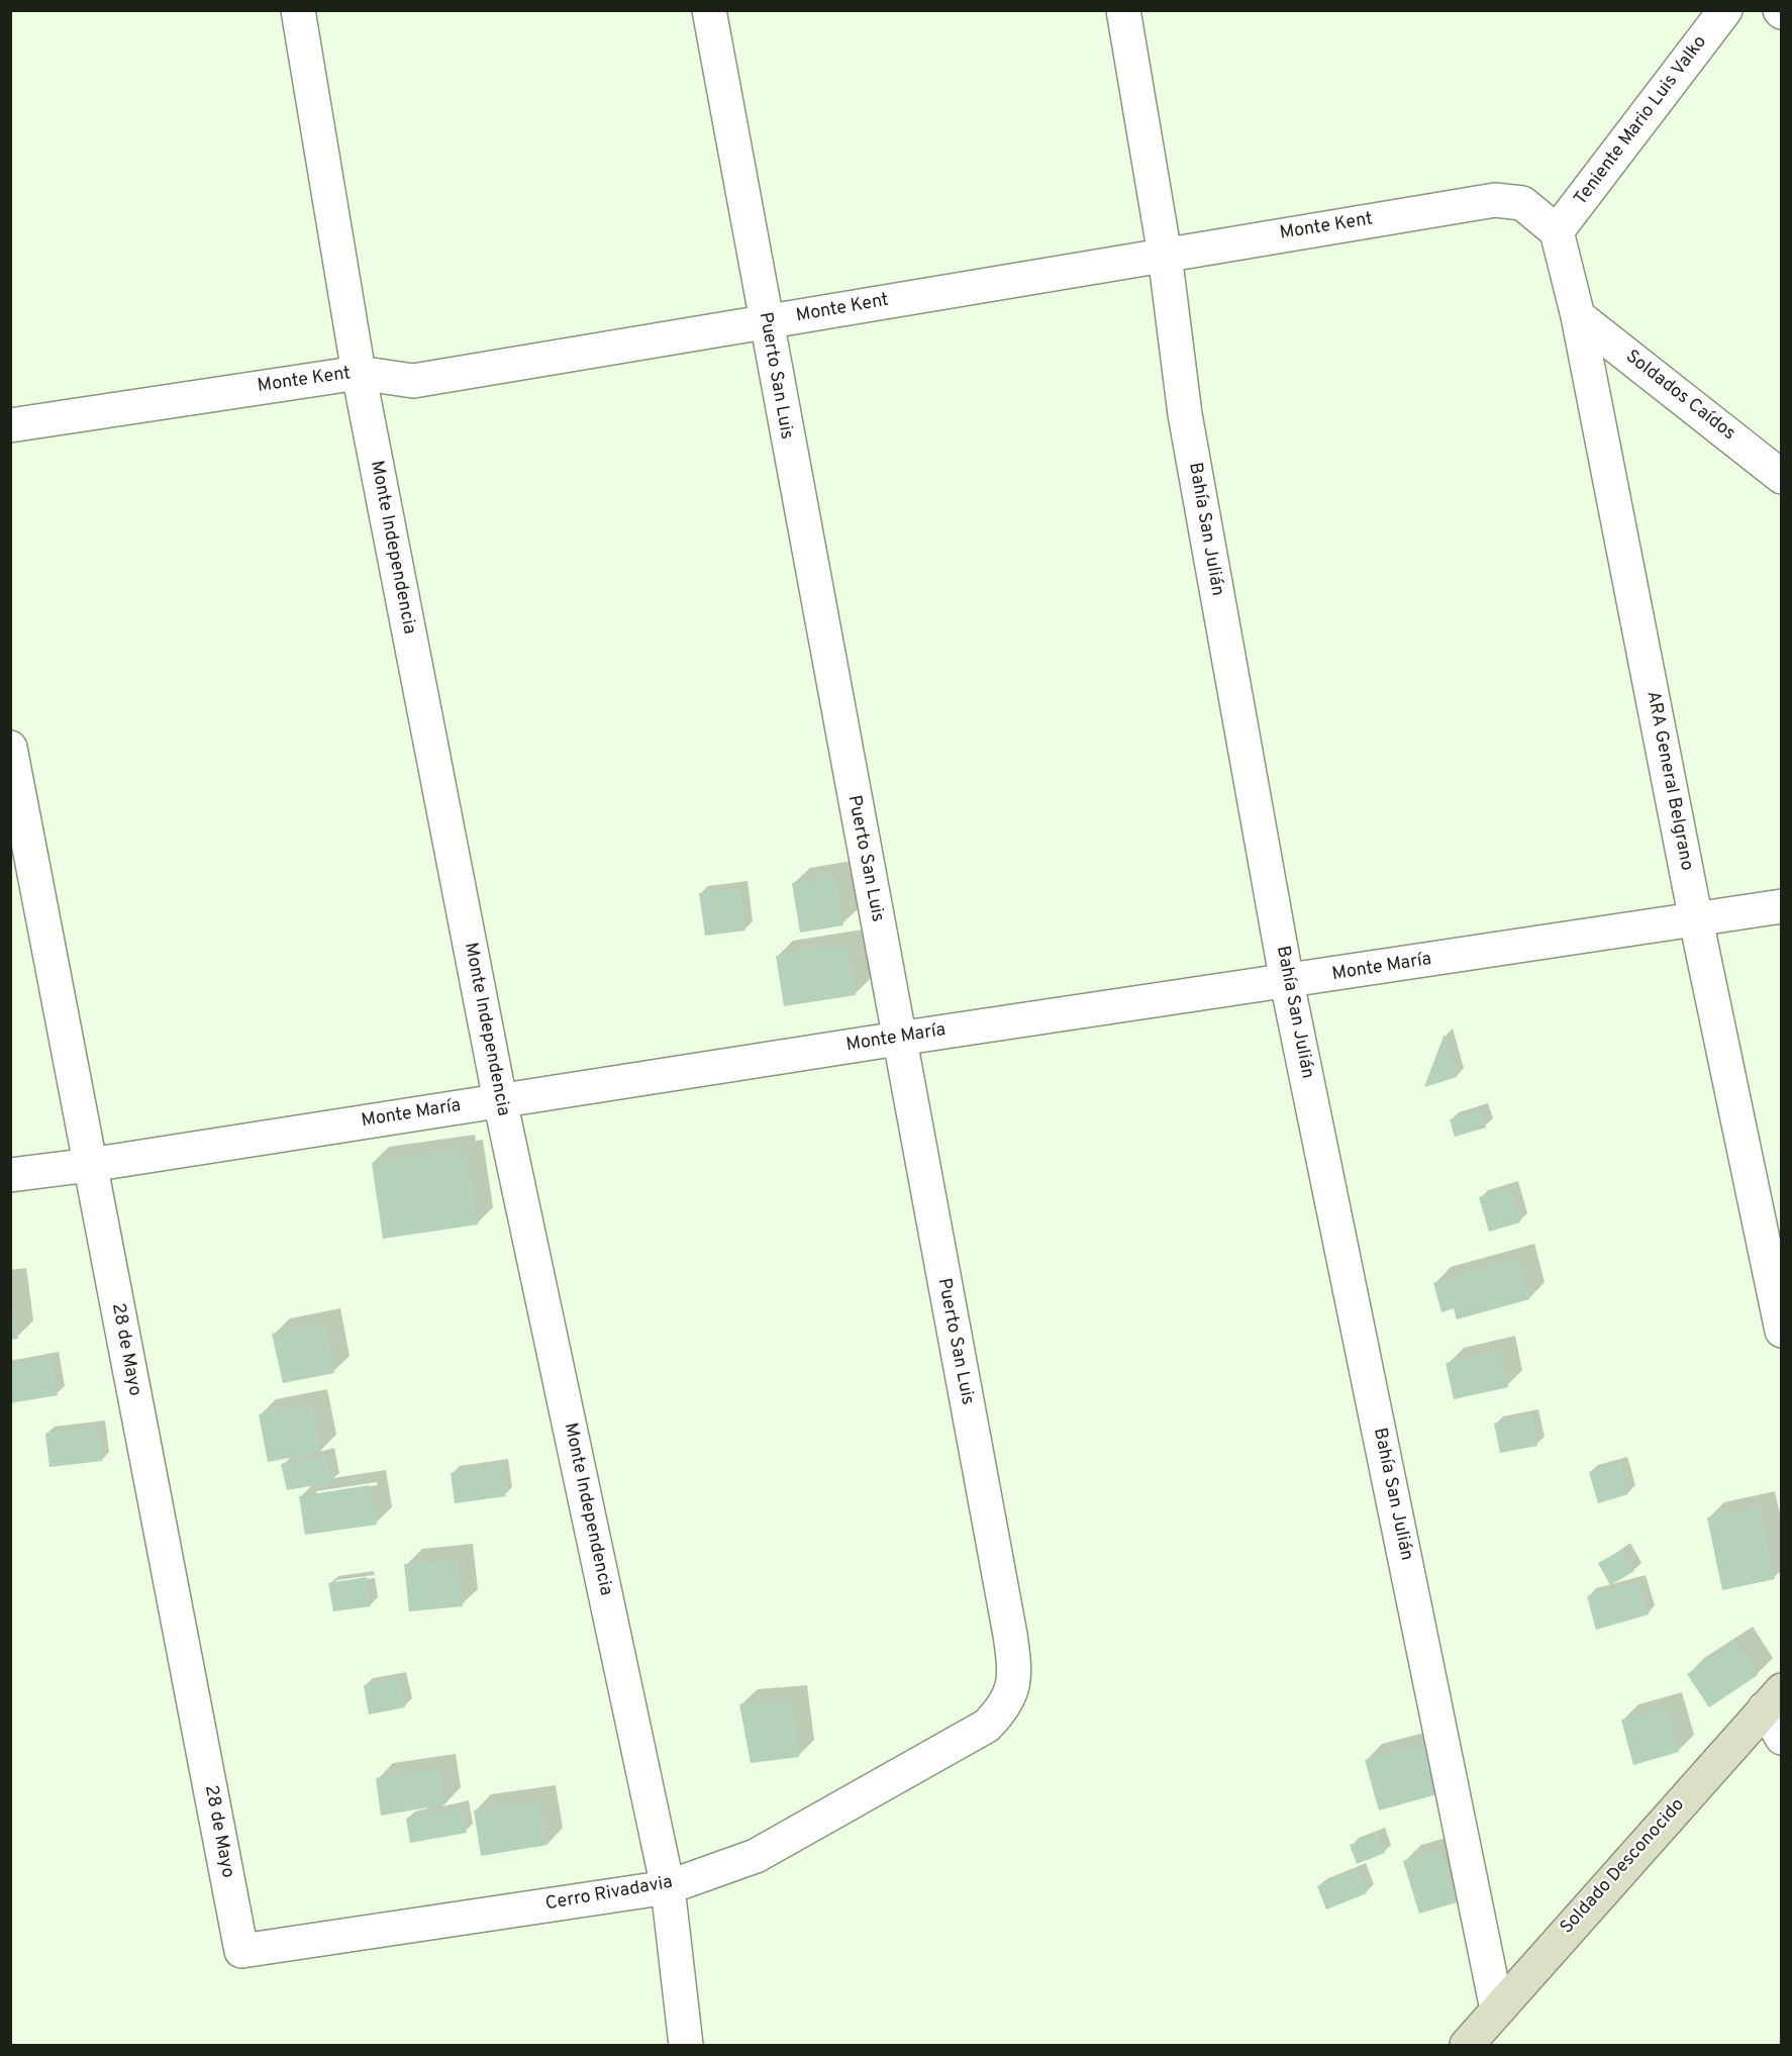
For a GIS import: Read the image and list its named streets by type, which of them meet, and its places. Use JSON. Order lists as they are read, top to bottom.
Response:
{
  "streets": {
    "street": [
      "Teniente Mario Luis Valko",
      "Monte Kent",
      "Puerto San Luis",
      "Soldados Caídos",
      "Bahía San Julián",
      "Monte Independencia",
      "ARA General Belgrano",
      "Monte María",
      "28 de Mayo",
      "Soldado Desconocido",
      "Cerro Rivadavia"
    ]
  },
  "crossings": [
    ["Teniente Mario Luis Valko", "Monte Kent"],
    ["Teniente Mario Luis Valko", "ARA General Belgrano"],
    ["Monte Kent", "Puerto San Luis"],
    ["Monte Kent", "Bahía San Julián"],
    ["Monte Kent", "Monte Independencia"],
    ["Monte Kent", "ARA General Belgrano"],
    ["Puerto San Luis", "Monte María"],
    ["Puerto San Luis", "Cerro Rivadavia"],
    ["Soldados Caídos", "ARA General Belgrano"],
    ["Bahía San Julián", "Monte María"],
    ["Bahía San Julián", "Soldado Desconocido"],
    ["Monte Independencia", "Monte María"],
    ["Monte Independencia", "Cerro Rivadavia"],
    ["ARA General Belgrano", "Monte María"],
    ["Monte María", "28 de Mayo"],
    ["28 de Mayo", "Cerro Rivadavia"]
  ]
}
